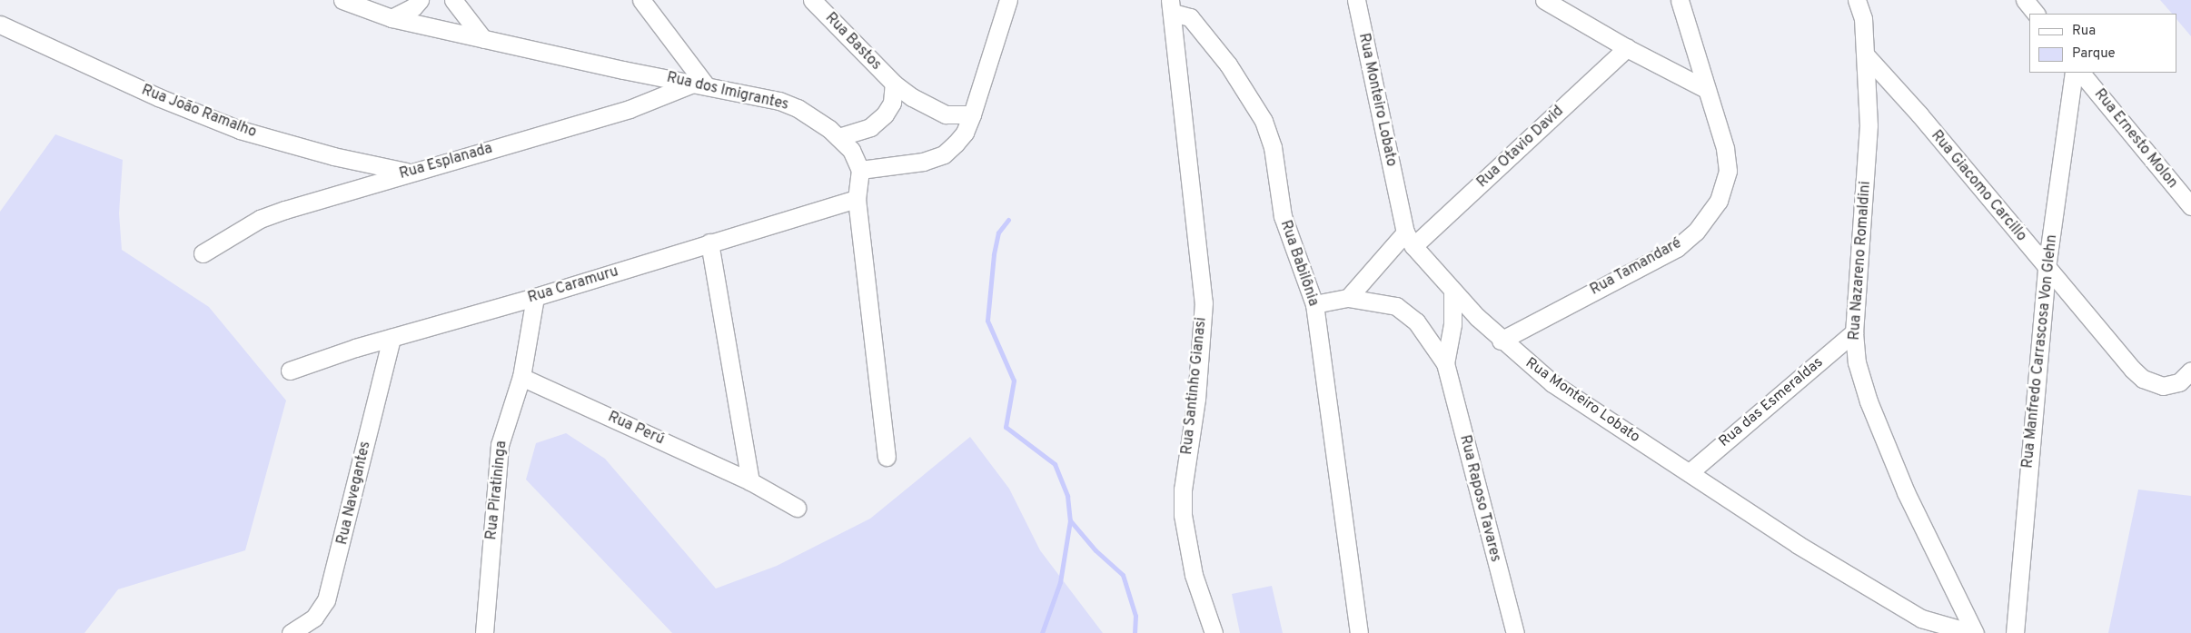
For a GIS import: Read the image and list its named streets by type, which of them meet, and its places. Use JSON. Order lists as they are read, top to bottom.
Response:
{
  "streets": {
    "street": [
      "Rua Bastos",
      "Rua dos Imigrantes",
      "Rua Monteiro Lobato",
      "Rua João Ramalho",
      "Rua Ernesto Molon",
      "Rua Otavio David",
      "Rua Esplanada",
      "Rua Giacomo Carcillo",
      "Rua Nazareno Romaldini",
      "Rua Babilônia",
      "Rua Tamandaré",
      "Rua Caramuru",
      "Rua Manfredo Carrascosa Von Glehn",
      "Rua Santinho Gianasi",
      "Rua das Esmeraldas",
      "Rua Perú",
      "Rua Piratininga",
      "Rua Navegantes",
      "Rua Raposo Tavares"
    ]
  },
  "crossings": [
    ["Rua Bastos", "Rua dos Imigrantes"],
    ["Rua dos Imigrantes", "Rua Esplanada"],
    ["Rua Monteiro Lobato", "Rua Otavio David"],
    ["Rua Monteiro Lobato", "Rua Nazareno Romaldini"],
    ["Rua Monteiro Lobato", "Rua Tamandaré"],
    ["Rua Monteiro Lobato", "Rua das Esmeraldas"],
    ["Rua Monteiro Lobato", "Rua Raposo Tavares"],
    ["Rua João Ramalho", "Rua Esplanada"],
    ["Rua Otavio David", "Rua Raposo Tavares"],
    ["Rua Giacomo Carcillo", "Rua Nazareno Romaldini"],
    ["Rua Giacomo Carcillo", "Rua Manfredo Carrascosa Von Glehn"],
    ["Rua Nazareno Romaldini", "Rua das Esmeraldas"],
    ["Rua Babilônia", "Rua Santinho Gianasi"],
    ["Rua Babilônia", "Rua Raposo Tavares"],
    ["Rua Caramuru", "Rua Piratininga"],
    ["Rua Caramuru", "Rua Navegantes"],
    ["Rua Perú", "Rua Piratininga"]
  ],
  "legend": ["Rua", "Parque"]
}
